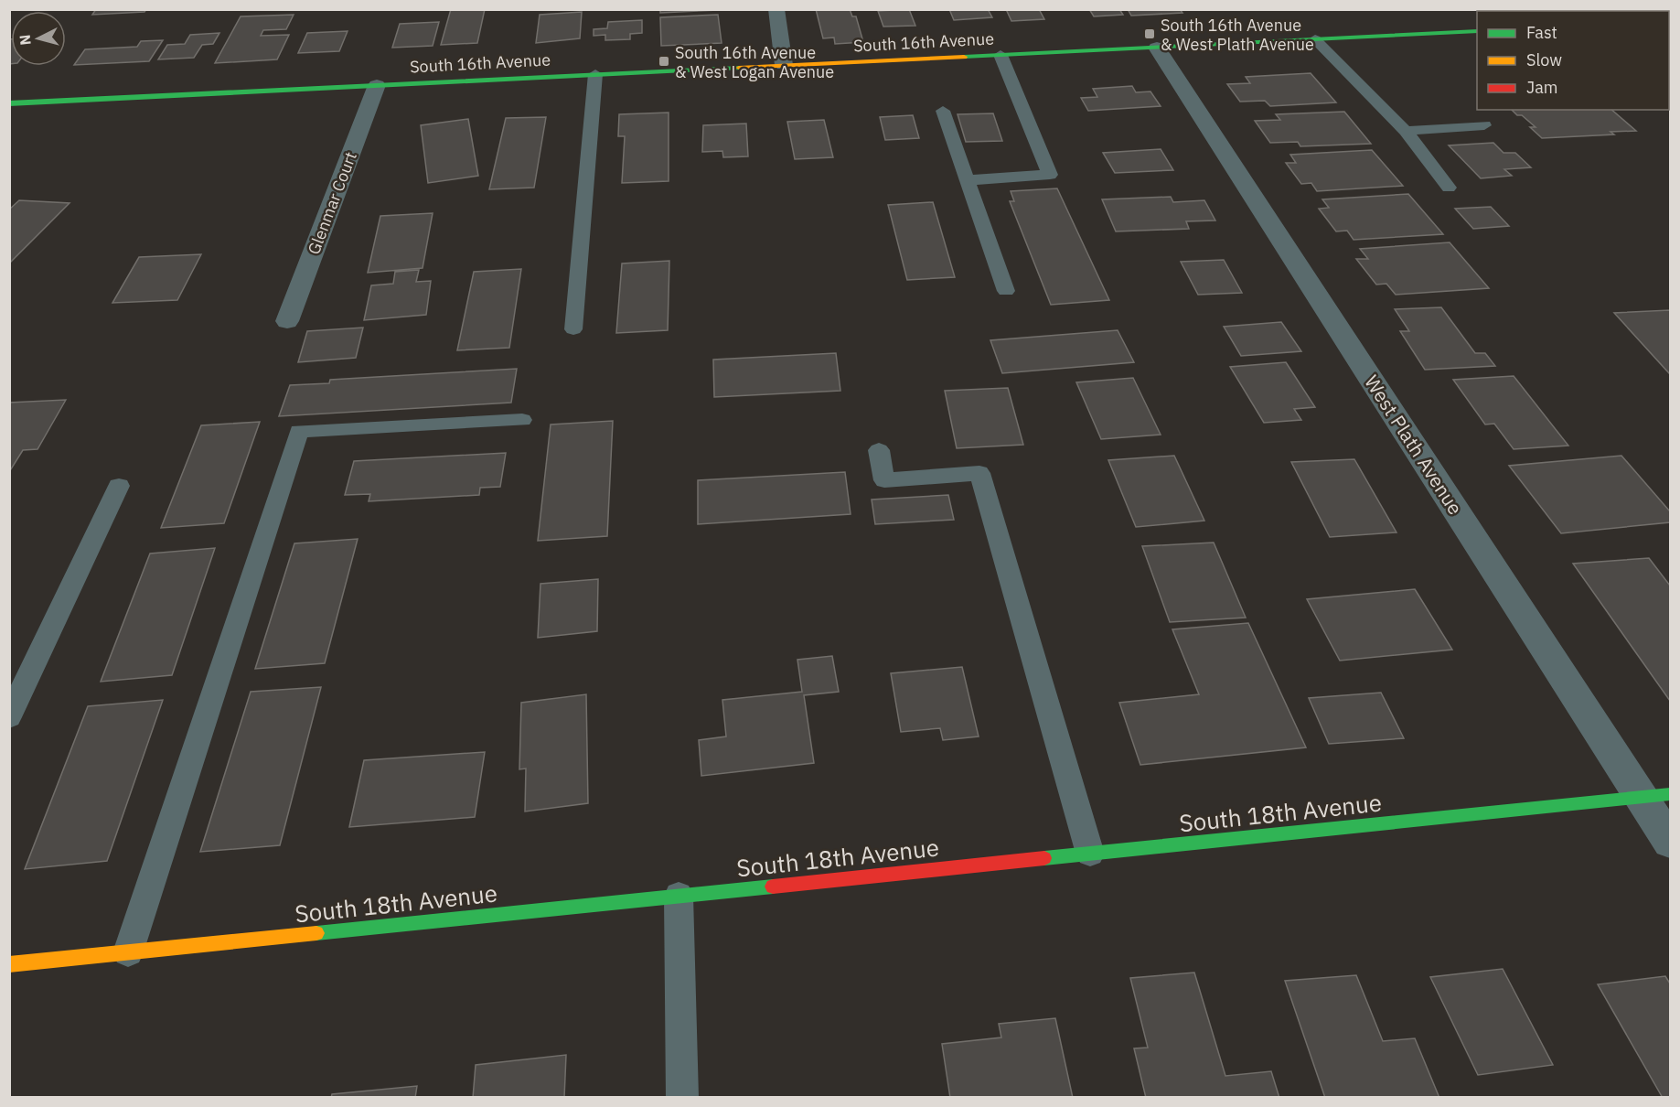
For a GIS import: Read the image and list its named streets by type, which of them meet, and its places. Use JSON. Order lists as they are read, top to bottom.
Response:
{
  "streets": {
    "main road": ["South 16th Avenue", "South 18th Avenue"],
    "street": ["Glenmar Court", "West Plath Avenue"]
  },
  "crossings": [
    ["South 16th Avenue", "Glenmar Court"],
    ["South 16th Avenue", "West Plath Avenue"],
    ["West Plath Avenue", "South 18th Avenue"]
  ],
  "places": {
    "transit": ["South 16th Avenue & West Plath Avenue", "South 16th Avenue & West Logan Avenue"]
  },
  "legend": ["Fast", "Slow", "Jam"],
  "north": "left"
}
